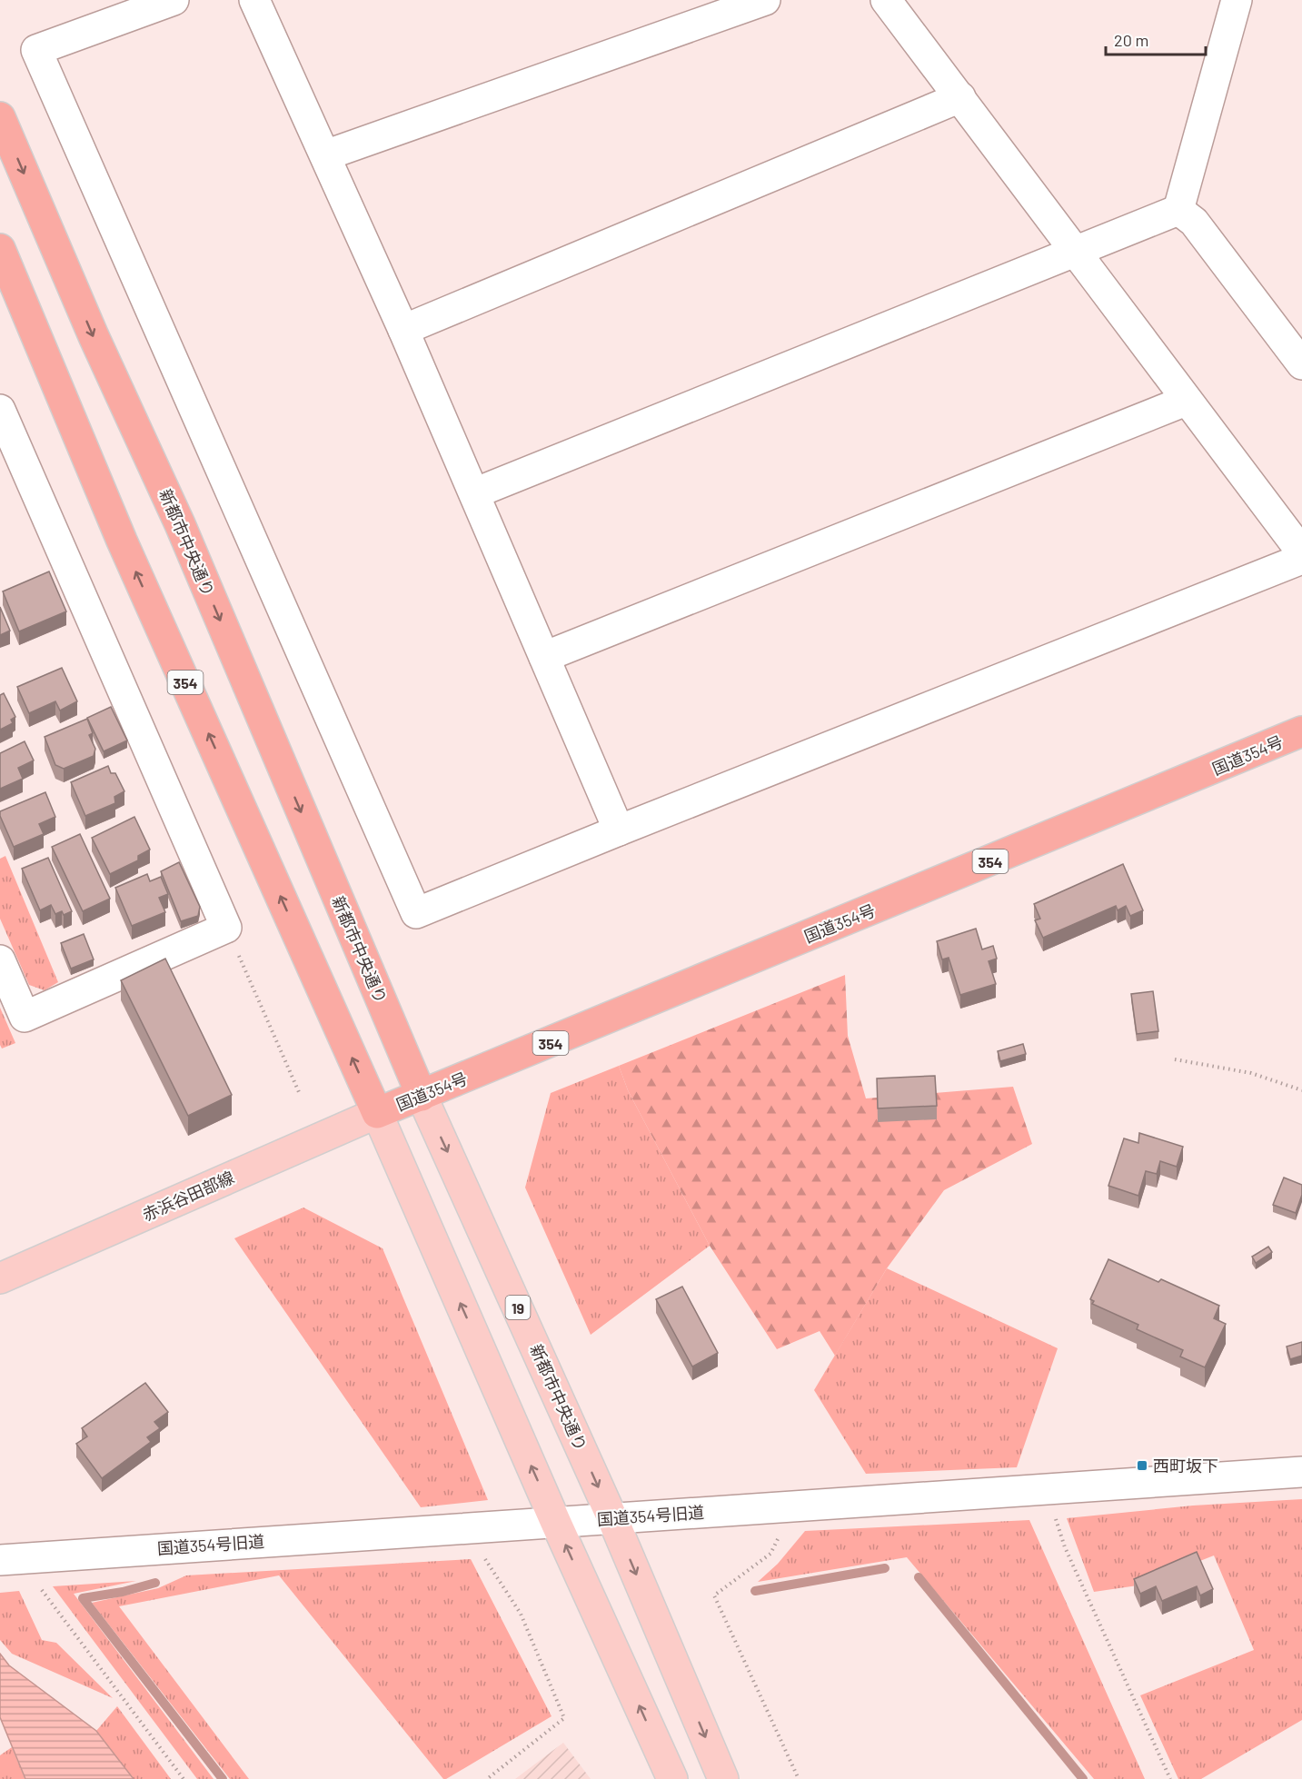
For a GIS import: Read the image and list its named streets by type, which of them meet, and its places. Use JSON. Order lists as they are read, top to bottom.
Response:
{
  "streets": {
    "highway": ["新都市中央通り", "354", "国道354号"],
    "main road": ["赤浜谷田部線", "19"],
    "street": ["国道354号旧道"]
  },
  "crossings": [
    ["新都市中央通り", "国道354号"],
    ["新都市中央通り", "国道354号旧道"],
    ["354", "国道354号"],
    ["354", "赤浜谷田部線"],
    ["国道354号", "赤浜谷田部線"]
  ],
  "places": {
    "transit": ["西町坂下"]
  },
  "scale_bar": "20 m"
}
